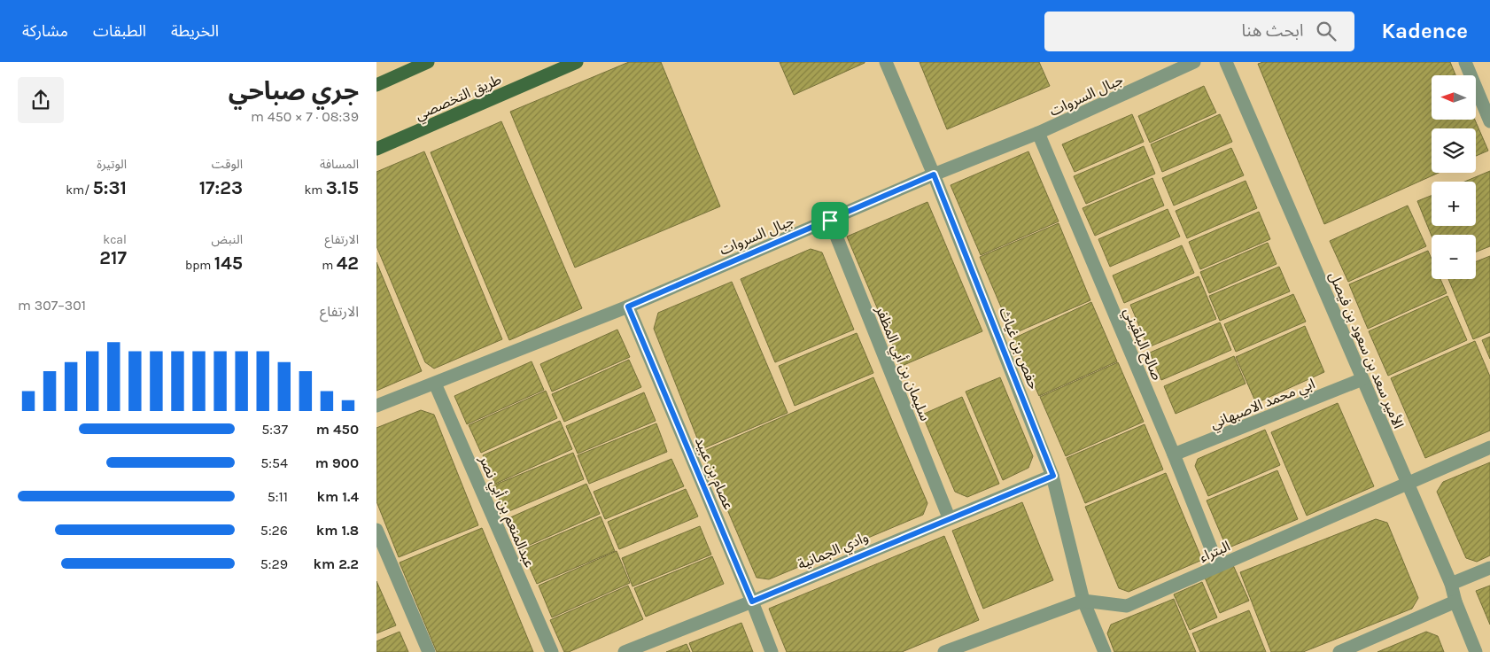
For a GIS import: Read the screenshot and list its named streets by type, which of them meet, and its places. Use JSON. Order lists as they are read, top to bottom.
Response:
{
  "streets": {
    "main road": ["طريق التخصصي"],
    "street": [
      "جبال السروات",
      "صالح البلقيني",
      "حفص بن غياث",
      "الأمير سعد بن سعود بن فيصل",
      "سليمان بن أبي المظفر",
      "ابي محمد الاصبهاني",
      "عصام بن عبيد",
      "عبدالمنعم بن أبي نصر",
      "وادي الجمانية",
      "البتراء"
    ]
  },
  "crossings": [
    ["جبال السروات", "صالح البلقيني"],
    ["جبال السروات", "حفص بن غياث"],
    ["جبال السروات", "سليمان بن أبي المظفر"],
    ["جبال السروات", "عصام بن عبيد"],
    ["جبال السروات", "عبدالمنعم بن أبي نصر"],
    ["صالح البلقيني", "ابي محمد الاصبهاني"],
    ["صالح البلقيني", "البتراء"],
    ["حفص بن غياث", "وادي الجمانية"],
    ["حفص بن غياث", "البتراء"],
    ["الأمير سعد بن سعود بن فيصل", "ابي محمد الاصبهاني"],
    ["الأمير سعد بن سعود بن فيصل", "البتراء"],
    ["سليمان بن أبي المظفر", "وادي الجمانية"],
    ["عصام بن عبيد", "وادي الجمانية"]
  ],
  "north": "left",
  "page": {
    "header": "Kadence",
    "search": "ابحث هنا",
    "nav": ["الخريطة", "الطبقات", "مشاركة"],
    "heading": ["جري صباحي", "08:39 · 7 × 450 m"],
    "map_buttons": ["+", "−"],
    "stats": [
      ["المسافة", "3.15 km"],
      ["الوقت", "17:23"],
      ["الوتيرة", "5:31 /km"],
      ["الارتفاع", "42 m"],
      ["النبض", "145 bpm"],
      ["kcal", "217"]
    ],
    "chart": ["الارتفاع", "301–307 m"],
    "list": [
      {
        "name": "450 m",
        "note": "5:37"
      },
      {
        "name": "900 m",
        "note": "5:54"
      },
      {
        "name": "1.4 km",
        "note": "5:11"
      },
      {
        "name": "1.8 km",
        "note": "5:26"
      },
      {
        "name": "2.2 km",
        "note": "5:29"
      }
    ]
  }
}
